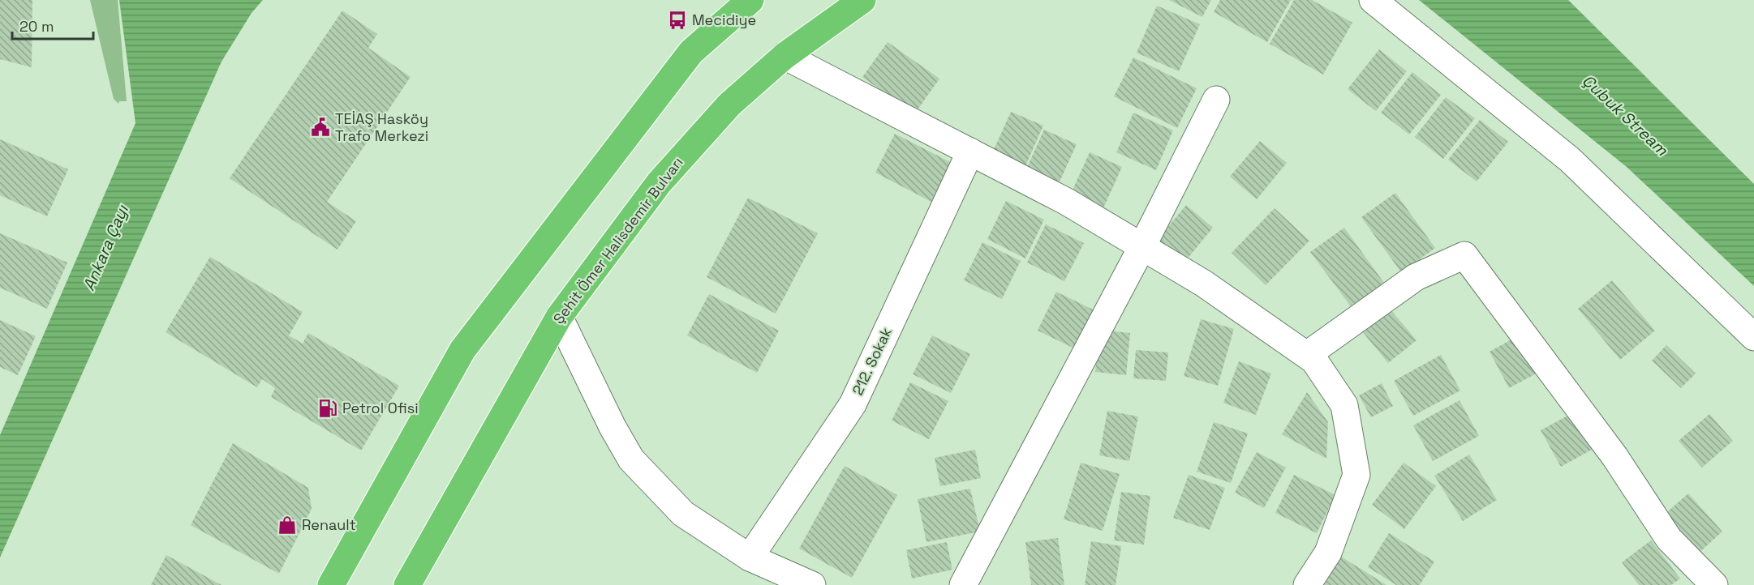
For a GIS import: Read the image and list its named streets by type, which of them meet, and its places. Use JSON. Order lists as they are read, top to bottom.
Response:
{
  "streets": {
    "highway": ["Şehit Ömer Halisdemir Bulvarı"],
    "street": ["212. Sokak"]
  },
  "water": ["Çubuk Stream", "Ankara Çayı"],
  "places": {
    "bus stop": ["Mecidiye"],
    "public building": ["TEİAŞ Hasköy Trafo Merkezi"],
    "fuel station": ["Petrol Ofisi"],
    "shop": ["Renault"]
  },
  "scale_bar": "20 m"
}
